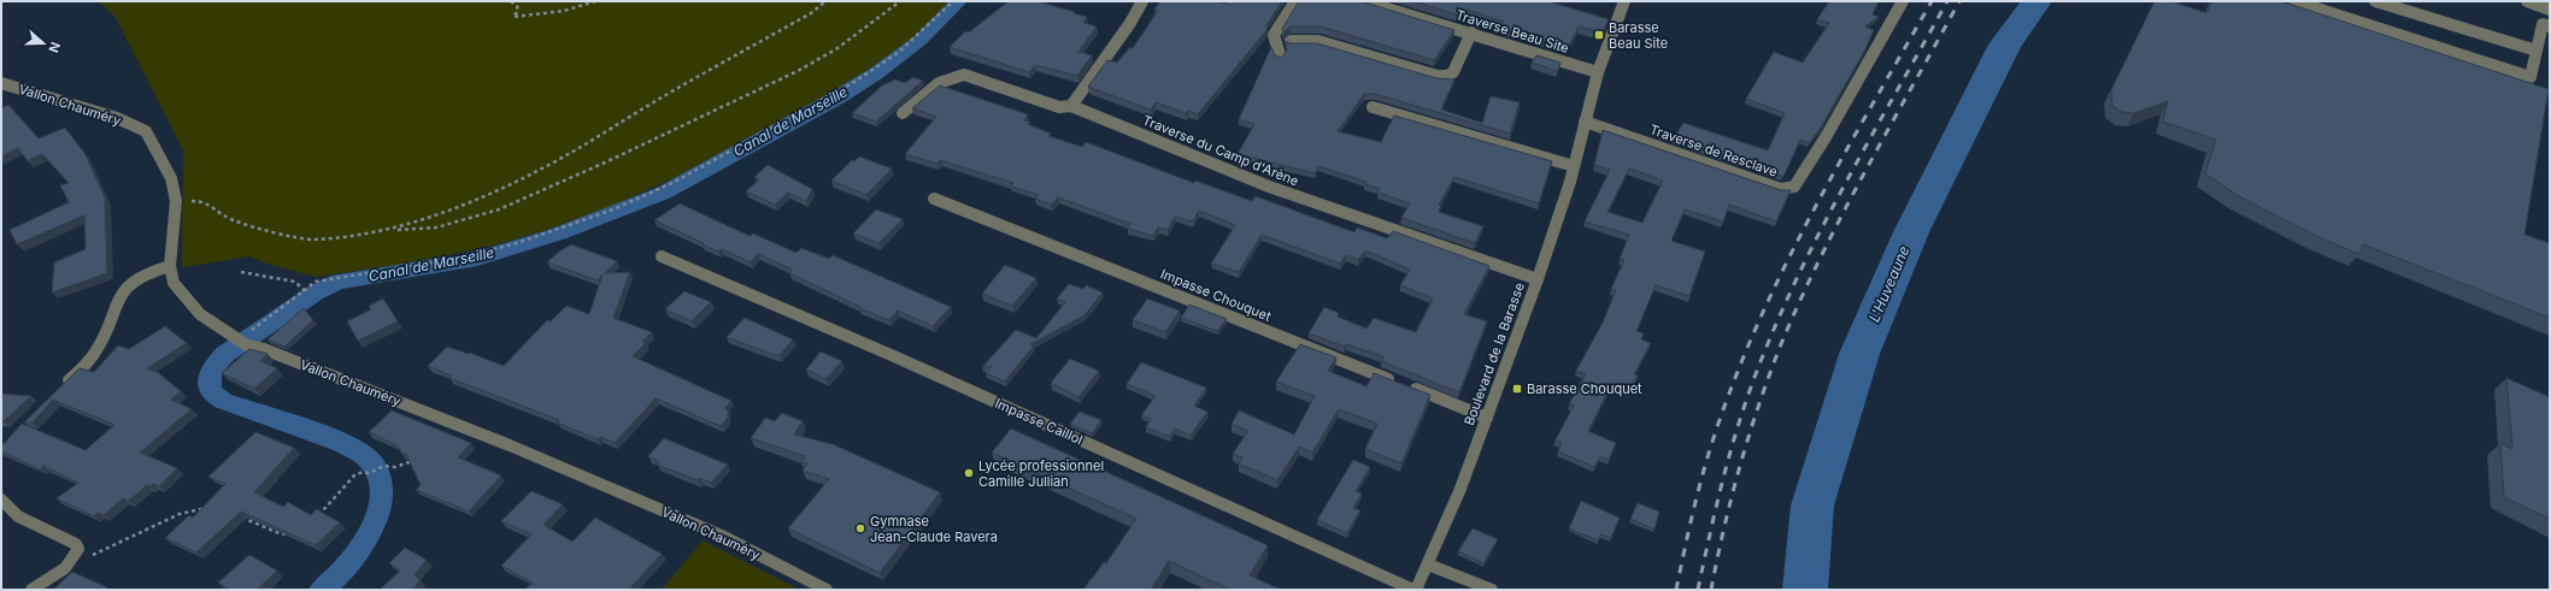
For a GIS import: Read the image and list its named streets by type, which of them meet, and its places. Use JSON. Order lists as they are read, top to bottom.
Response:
{
  "streets": {
    "street": [
      "Traverse Beau Site",
      "Vallon Chauméry",
      "Traverse du Camp d'Arène",
      "Traverse de Resclave",
      "Impasse Chouquet",
      "Boulevard de la Barasse",
      "Impasse Caillol"
    ]
  },
  "crossings": [
    ["Traverse Beau Site", "Boulevard de la Barasse"],
    ["Traverse du Camp d'Arène", "Boulevard de la Barasse"],
    ["Traverse de Resclave", "Boulevard de la Barasse"],
    ["Impasse Chouquet", "Boulevard de la Barasse"],
    ["Boulevard de la Barasse", "Impasse Caillol"]
  ],
  "water": ["Canal de Marseille", "L'Huveaune"],
  "places": {
    "transit": ["Barasse Beau Site", "Barasse Chouquet"],
    "other": ["Lycée professionnel Camille Jullian", "Gymnase Jean-Claude Ravera"]
  },
  "north": "right"
}
